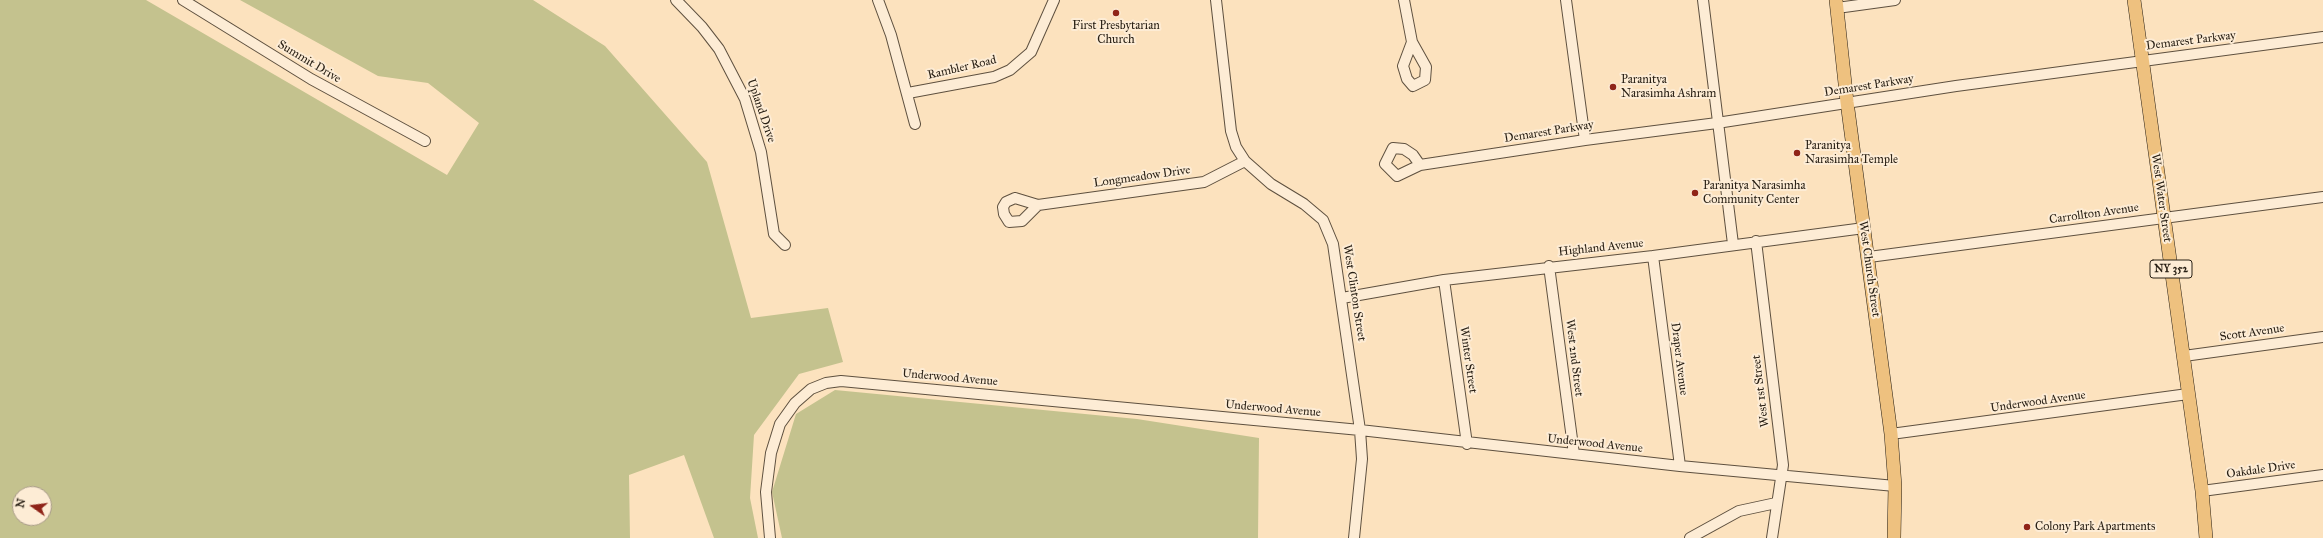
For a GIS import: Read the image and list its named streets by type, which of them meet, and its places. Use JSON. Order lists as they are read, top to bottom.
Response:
{
  "streets": {
    "main road": ["West Water Street", "West Church Street", "NY 352"],
    "street": [
      "Demarest Parkway",
      "Summit Drive",
      "Rambler Road",
      "Upland Drive",
      "Longmeadow Drive",
      "Carrollton Avenue",
      "Highland Avenue",
      "West Clinton Street",
      "Scott Avenue",
      "West 2nd Street",
      "Draper Avenue",
      "Winter Street",
      "Underwood Avenue",
      "West 1st Street",
      "Oakdale Drive"
    ]
  },
  "crossings": [
    ["Demarest Parkway", "West Water Street"],
    ["Demarest Parkway", "West Church Street"],
    ["Longmeadow Drive", "West Clinton Street"],
    ["West Water Street", "Carrollton Avenue"],
    ["West Water Street", "Scott Avenue"],
    ["West Water Street", "Underwood Avenue"],
    ["West Water Street", "Oakdale Drive"],
    ["Carrollton Avenue", "West Church Street"],
    ["Highland Avenue", "West Church Street"],
    ["Highland Avenue", "West Clinton Street"],
    ["Highland Avenue", "West 2nd Street"],
    ["Highland Avenue", "Draper Avenue"],
    ["Highland Avenue", "Winter Street"],
    ["Highland Avenue", "West 1st Street"],
    ["West Church Street", "Underwood Avenue"],
    ["West Clinton Street", "Underwood Avenue"],
    ["West 2nd Street", "Underwood Avenue"],
    ["Draper Avenue", "Underwood Avenue"],
    ["Winter Street", "Underwood Avenue"],
    ["Underwood Avenue", "West 1st Street"]
  ],
  "places": [
    "First Presbytarian Church",
    "Paranitya Narasimha Ashram",
    "Paranitya Narasimha Temple",
    "Paranitya Narasimha Community Center",
    "Colony Park Apartments"
  ],
  "north": "left"
}
